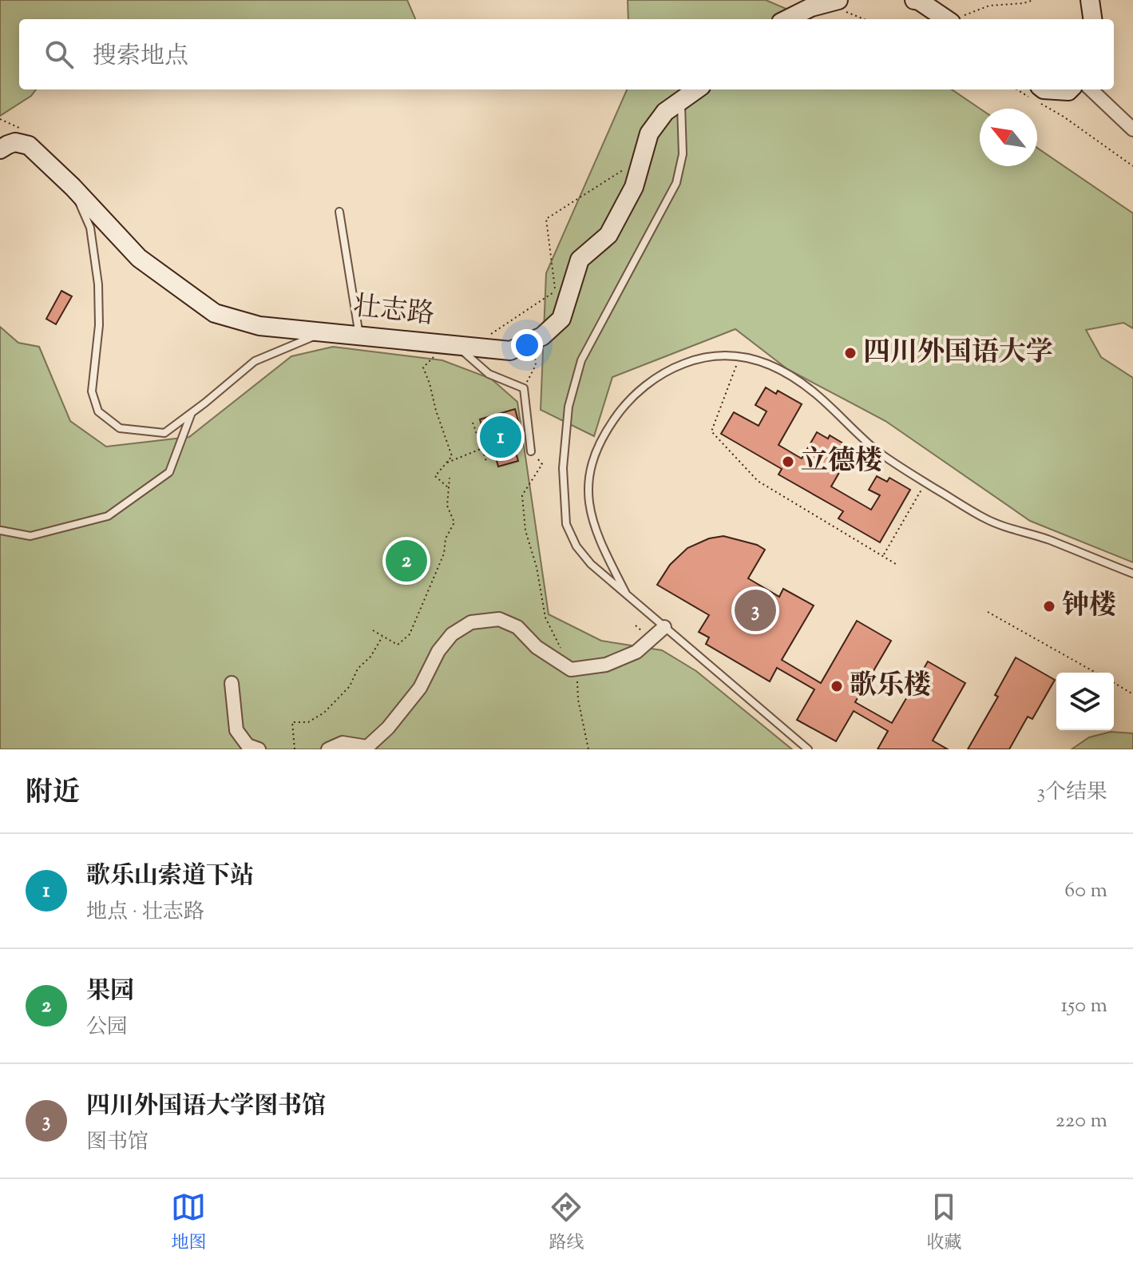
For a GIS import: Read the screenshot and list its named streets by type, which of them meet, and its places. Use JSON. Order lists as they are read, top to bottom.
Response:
{
  "streets": {
    "street": ["壮志路"]
  },
  "places": [
    "四川外国语大学",
    "立德楼",
    "钟楼",
    "歌乐楼"
  ],
  "north": "top left",
  "page": {
    "search": "搜索地点",
    "pins": ["1", "2", "3"],
    "heading": ["附近", "3个结果"],
    "list": [
      {
        "mark": "1",
        "name": "歌乐山索道下站",
        "note": "地点 · 壮志路",
        "value": "60 m"
      },
      {
        "mark": "2",
        "name": "果园",
        "note": "公园",
        "value": "150 m"
      },
      {
        "mark": "3",
        "name": "四川外国语大学图书馆",
        "note": "图书馆",
        "value": "220 m"
      }
    ],
    "nav": ["地图", "路线", "收藏"]
  }
}
